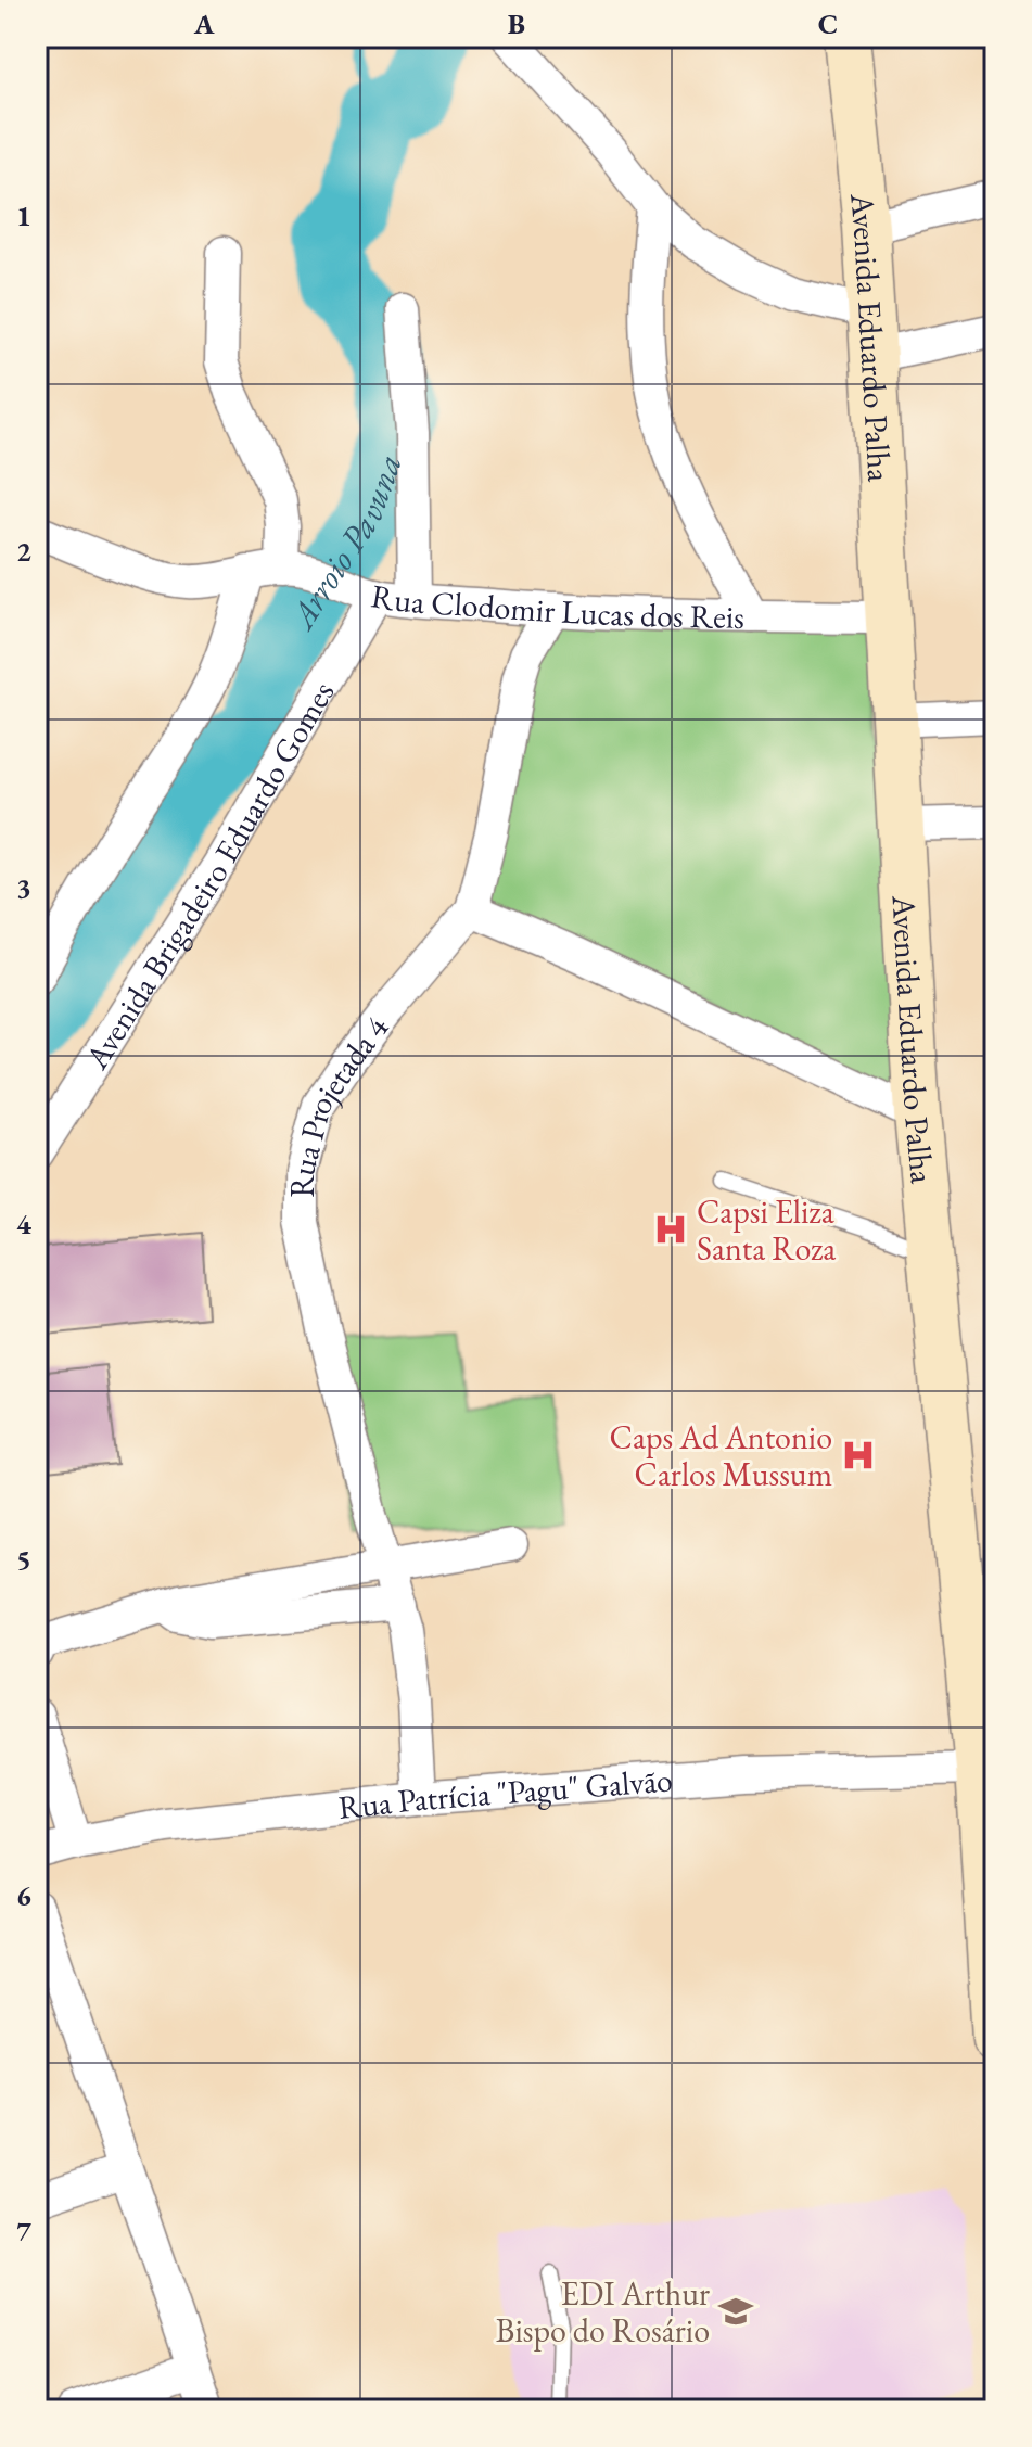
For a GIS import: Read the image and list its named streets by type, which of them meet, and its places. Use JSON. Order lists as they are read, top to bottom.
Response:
{
  "streets": {
    "street": [
      "Avenida Eduardo Palha",
      "Rua Clodomir Lucas dos Reis",
      "Avenida Brigadeiro Eduardo Gomes",
      "Rua Projetada 4",
      "Rua Patrícia \"Pagu\" Galvão"
    ]
  },
  "crossings": [
    ["Avenida Eduardo Palha", "Rua Clodomir Lucas dos Reis"],
    ["Avenida Eduardo Palha", "Rua Patrícia \"Pagu\" Galvão"],
    ["Rua Clodomir Lucas dos Reis", "Avenida Brigadeiro Eduardo Gomes"],
    ["Rua Clodomir Lucas dos Reis", "Rua Projetada 4"],
    ["Rua Projetada 4", "Rua Patrícia \"Pagu\" Galvão"]
  ],
  "water": ["Arroio Pavuna"],
  "places": {
    "hospital": ["Capsi Eliza Santa Roza", "Caps Ad Antonio Carlos Mussum"],
    "school or university": ["EDI Arthur Bispo do Rosário"]
  },
  "grid": {
    "columns": ["A", "B", "C"],
    "rows": [
      "1",
      "2",
      "3",
      "4",
      "5",
      "6",
      "7"
    ]
  }
}
